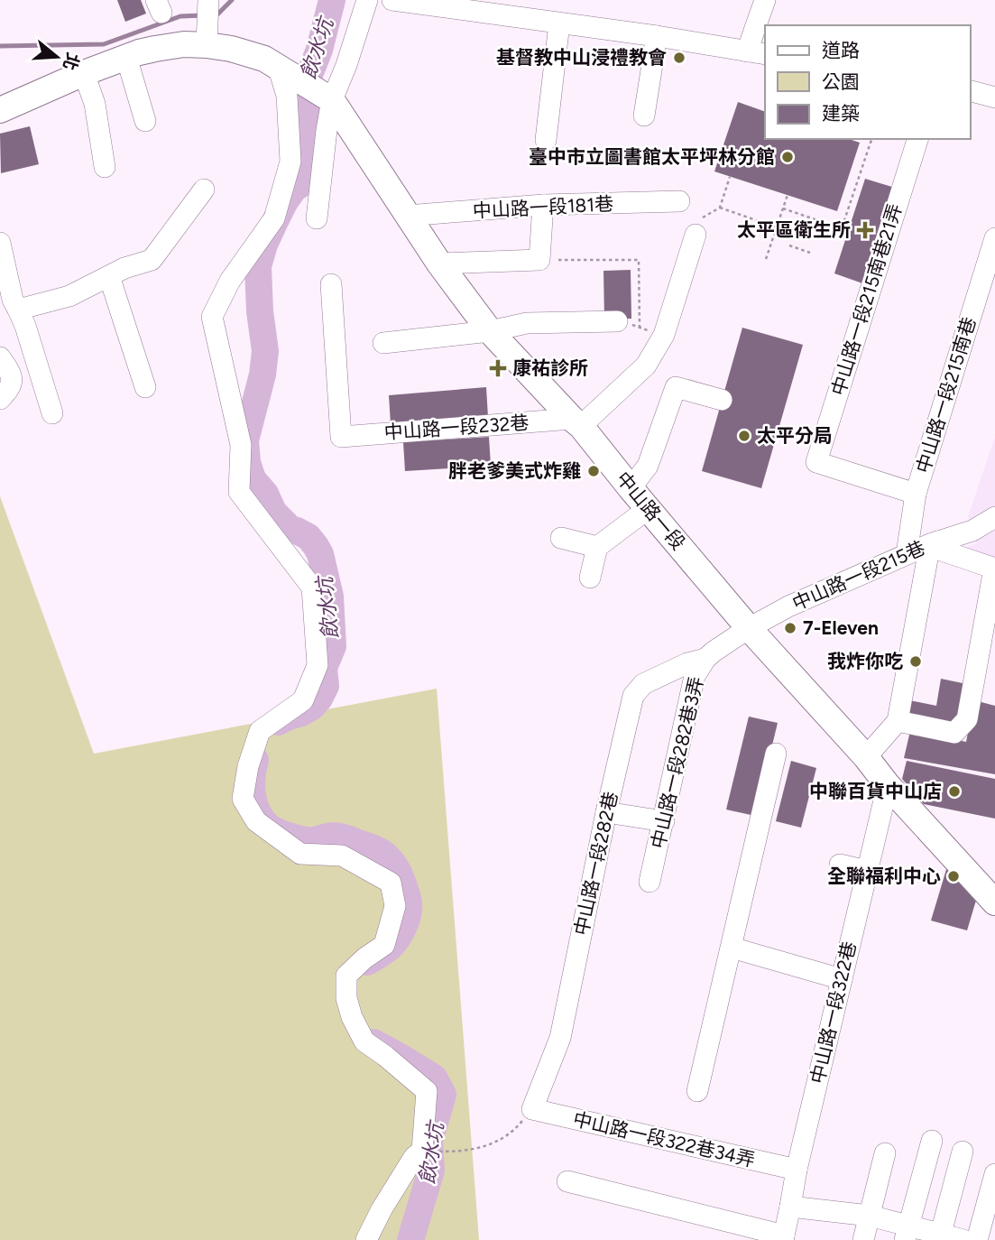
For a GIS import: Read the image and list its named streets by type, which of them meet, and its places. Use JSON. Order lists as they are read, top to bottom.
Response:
{
  "streets": {
    "main road": ["中山路一段"],
    "street": [
      "中山路一段181巷",
      "中山路一段215南巷21弄",
      "中山路一段215南巷",
      "中山路一段232巷",
      "中山路一段215巷",
      "中山路一段282巷3弄",
      "中山路一段282巷",
      "中山路一段322巷",
      "中山路一段322巷34弄"
    ]
  },
  "crossings": [
    ["中山路一段181巷", "中山路一段"],
    ["中山路一段215南巷21弄", "中山路一段215南巷"],
    ["中山路一段215南巷", "中山路一段215巷"],
    ["中山路一段232巷", "中山路一段"],
    ["中山路一段", "中山路一段215巷"],
    ["中山路一段", "中山路一段282巷3弄"],
    ["中山路一段", "中山路一段322巷"],
    ["中山路一段215巷", "中山路一段282巷3弄"],
    ["中山路一段282巷3弄", "中山路一段282巷"],
    ["中山路一段282巷", "中山路一段322巷34弄"],
    ["中山路一段322巷", "中山路一段322巷34弄"]
  ],
  "water": ["飲水坑"],
  "places": {
    "other": [
      "基督教中山浸禮教會",
      "臺中市立圖書館太平坪林分館",
      "太平分局",
      "胖老爹美式炸雞",
      "7-Eleven",
      "我炸你吃",
      "中聯百貨中山店",
      "全聯福利中心"
    ],
    "health": ["太平區衛生所", "康祐診所"]
  },
  "legend": ["道路", "公園", "建築"],
  "north": "right"
}
